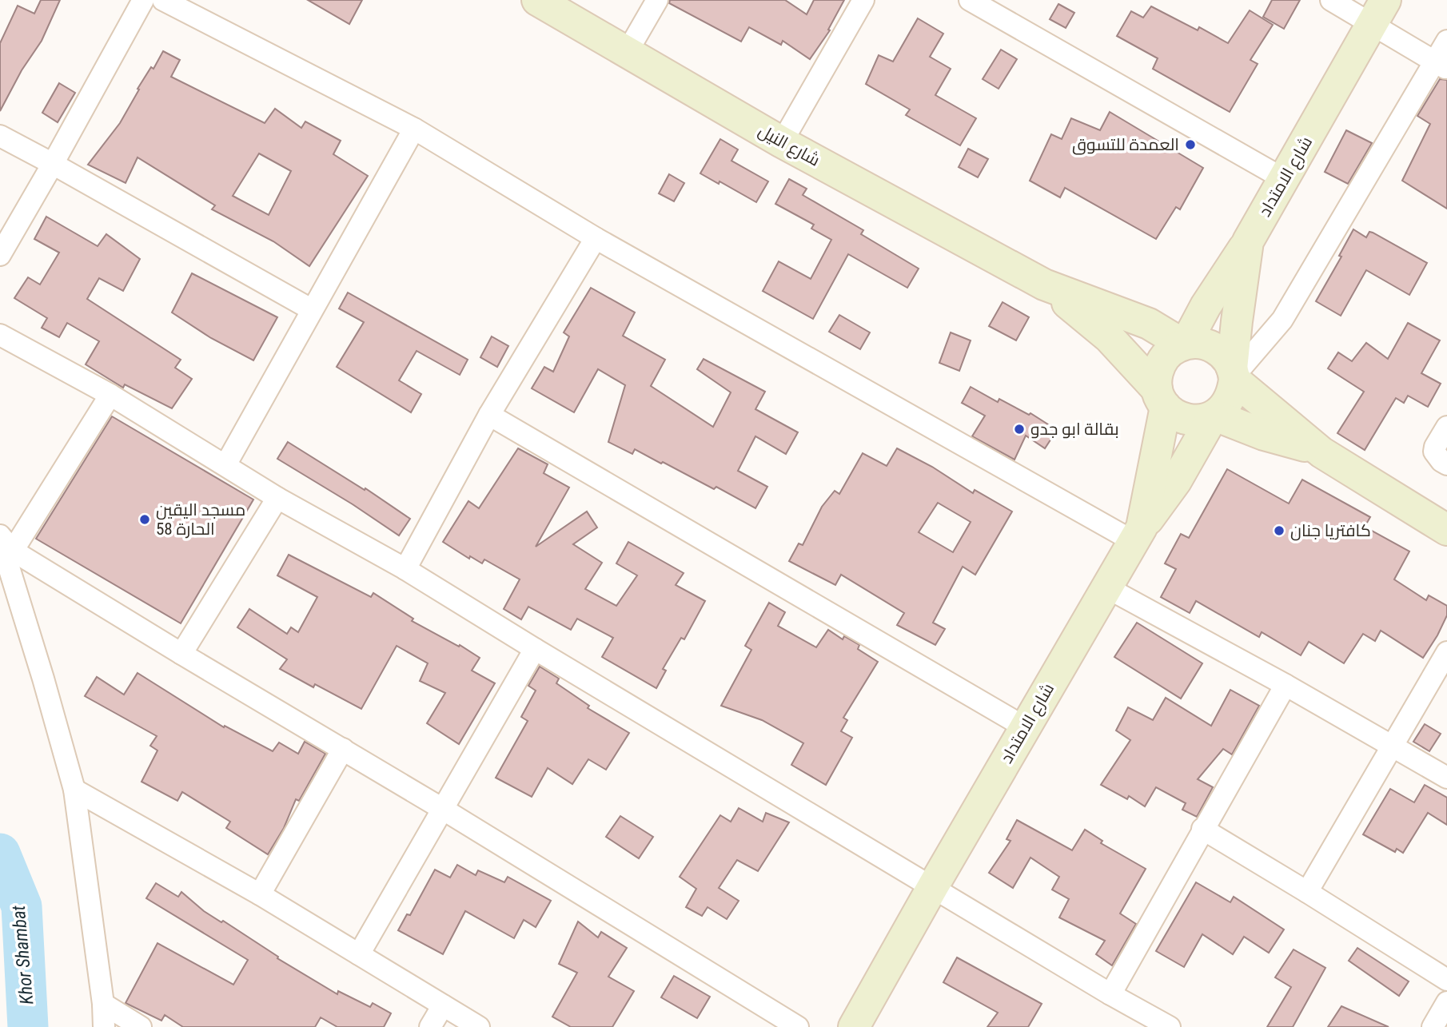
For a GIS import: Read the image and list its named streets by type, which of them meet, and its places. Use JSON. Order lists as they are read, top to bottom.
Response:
{
  "streets": {
    "street": ["شارع النيل", "شارع الامتداد"]
  },
  "crossings": [
    ["شارع النيل", "شارع الامتداد"]
  ],
  "water": ["Khor Shambat"],
  "places": [
    "العمدة للتسوق",
    "بقالة ابو جدو",
    "مسجد اليقين الحارة 58",
    "كافتريا جنان"
  ]
}
